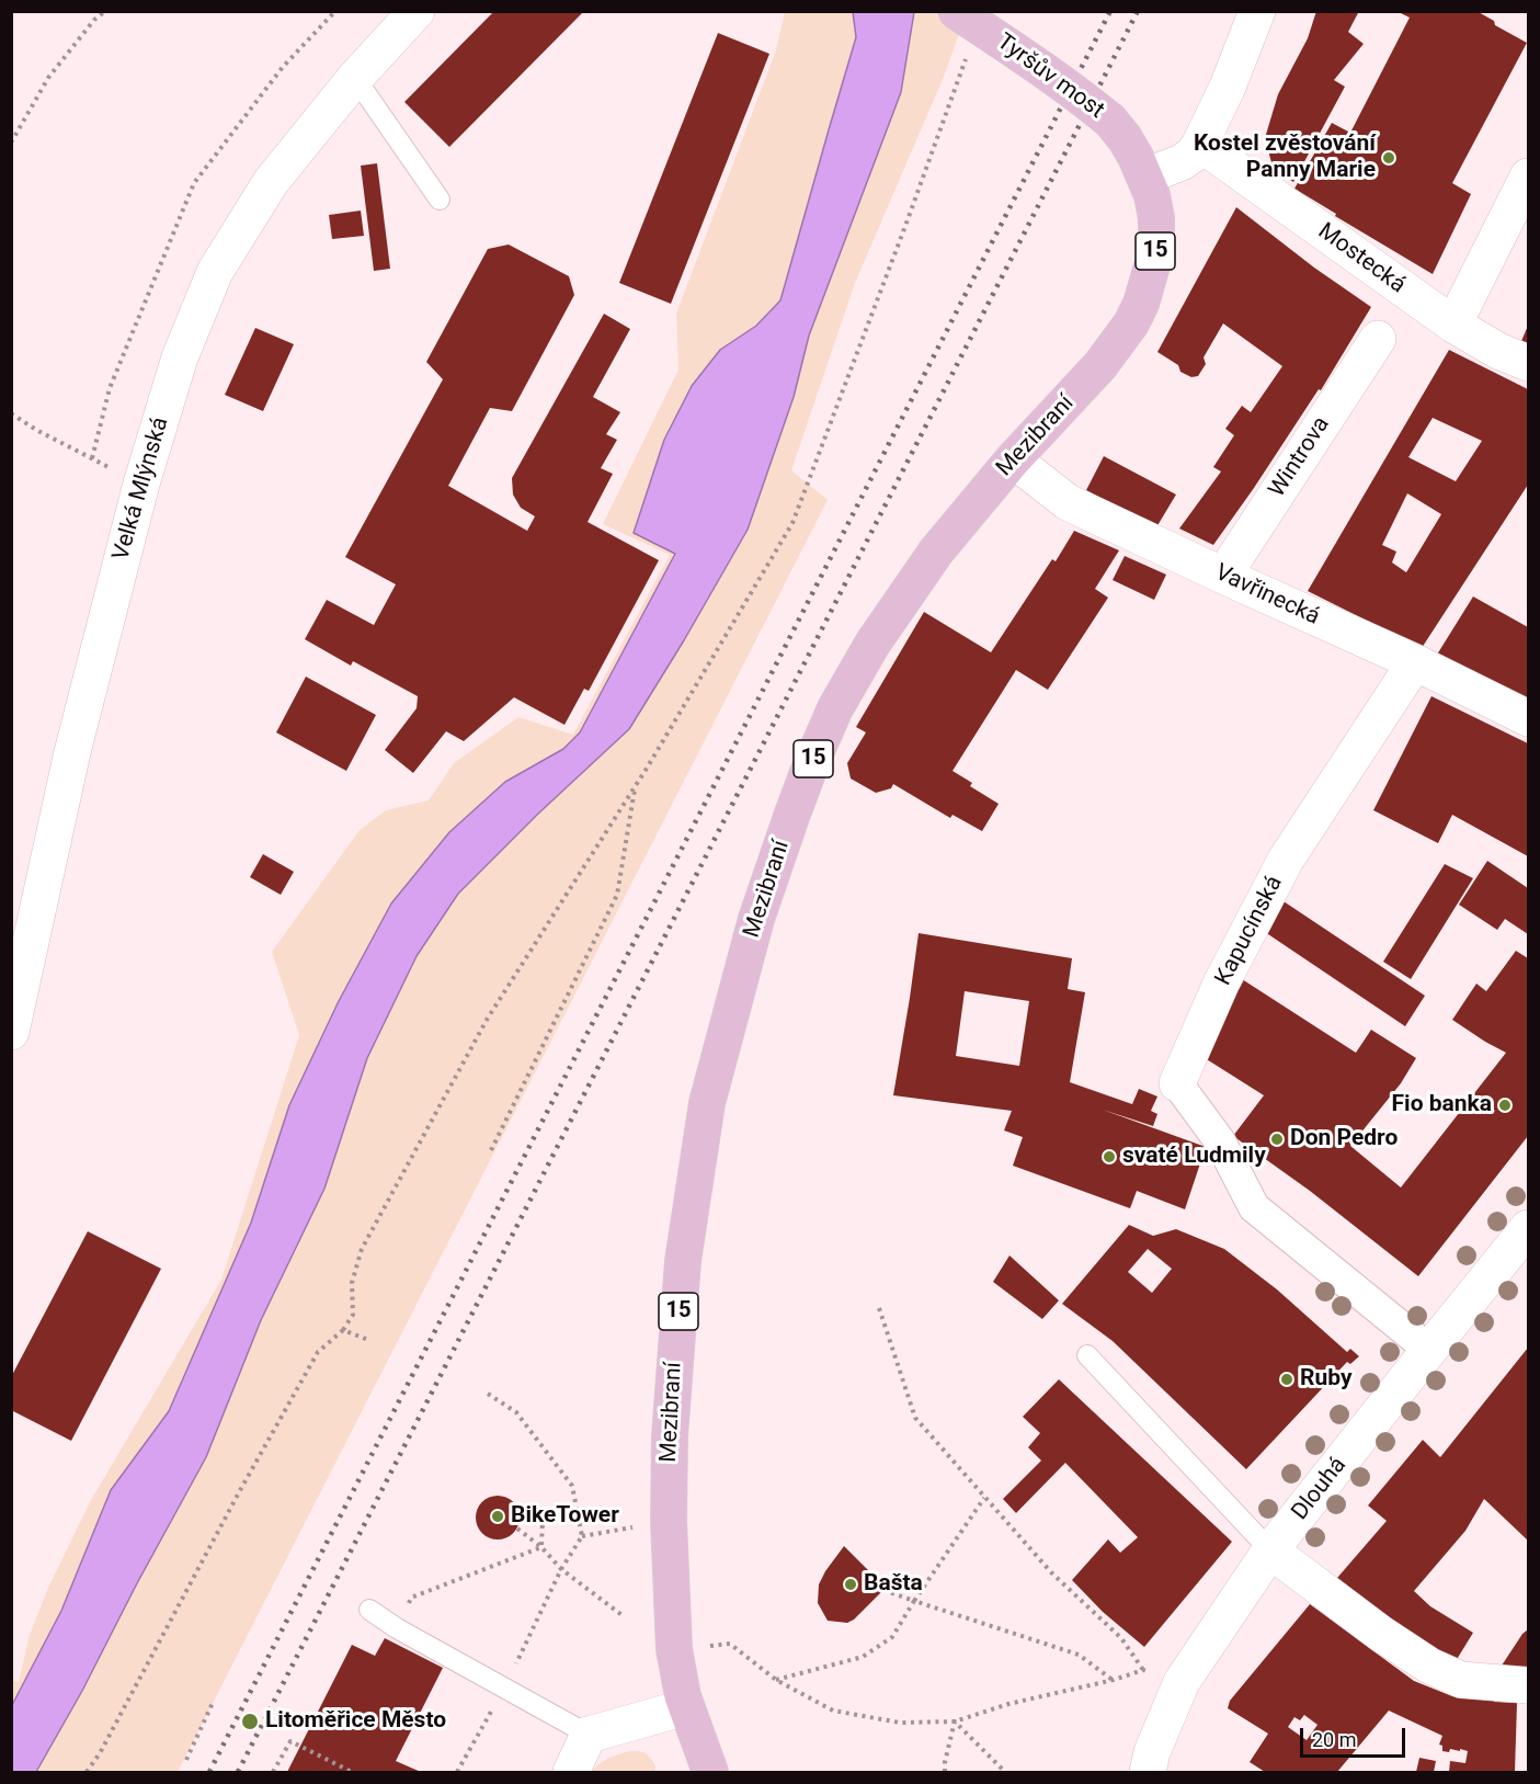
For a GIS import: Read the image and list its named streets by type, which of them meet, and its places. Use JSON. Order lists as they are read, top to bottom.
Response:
{
  "streets": {
    "main road": ["Tyršův most", "15", "Mezibraní"],
    "street": [
      "Mostecká",
      "Wintrova",
      "Velká Mlýnská",
      "Vavřinecká",
      "Kapucínská",
      "Dlouhá"
    ]
  },
  "crossings": [
    ["Tyršův most", "Mezibraní"],
    ["Mezibraní", "Vavřinecká"],
    ["Wintrova", "Vavřinecká"],
    ["Vavřinecká", "Kapucínská"],
    ["Kapucínská", "Dlouhá"]
  ],
  "places": [
    "Kostel zvěstování Panny Marie",
    "Fio banka",
    "Don Pedro",
    "svaté Ludmily",
    "Ruby",
    "BikeTower",
    "Bašta",
    "Litoměřice Město"
  ],
  "scale_bar": "20 m"
}
